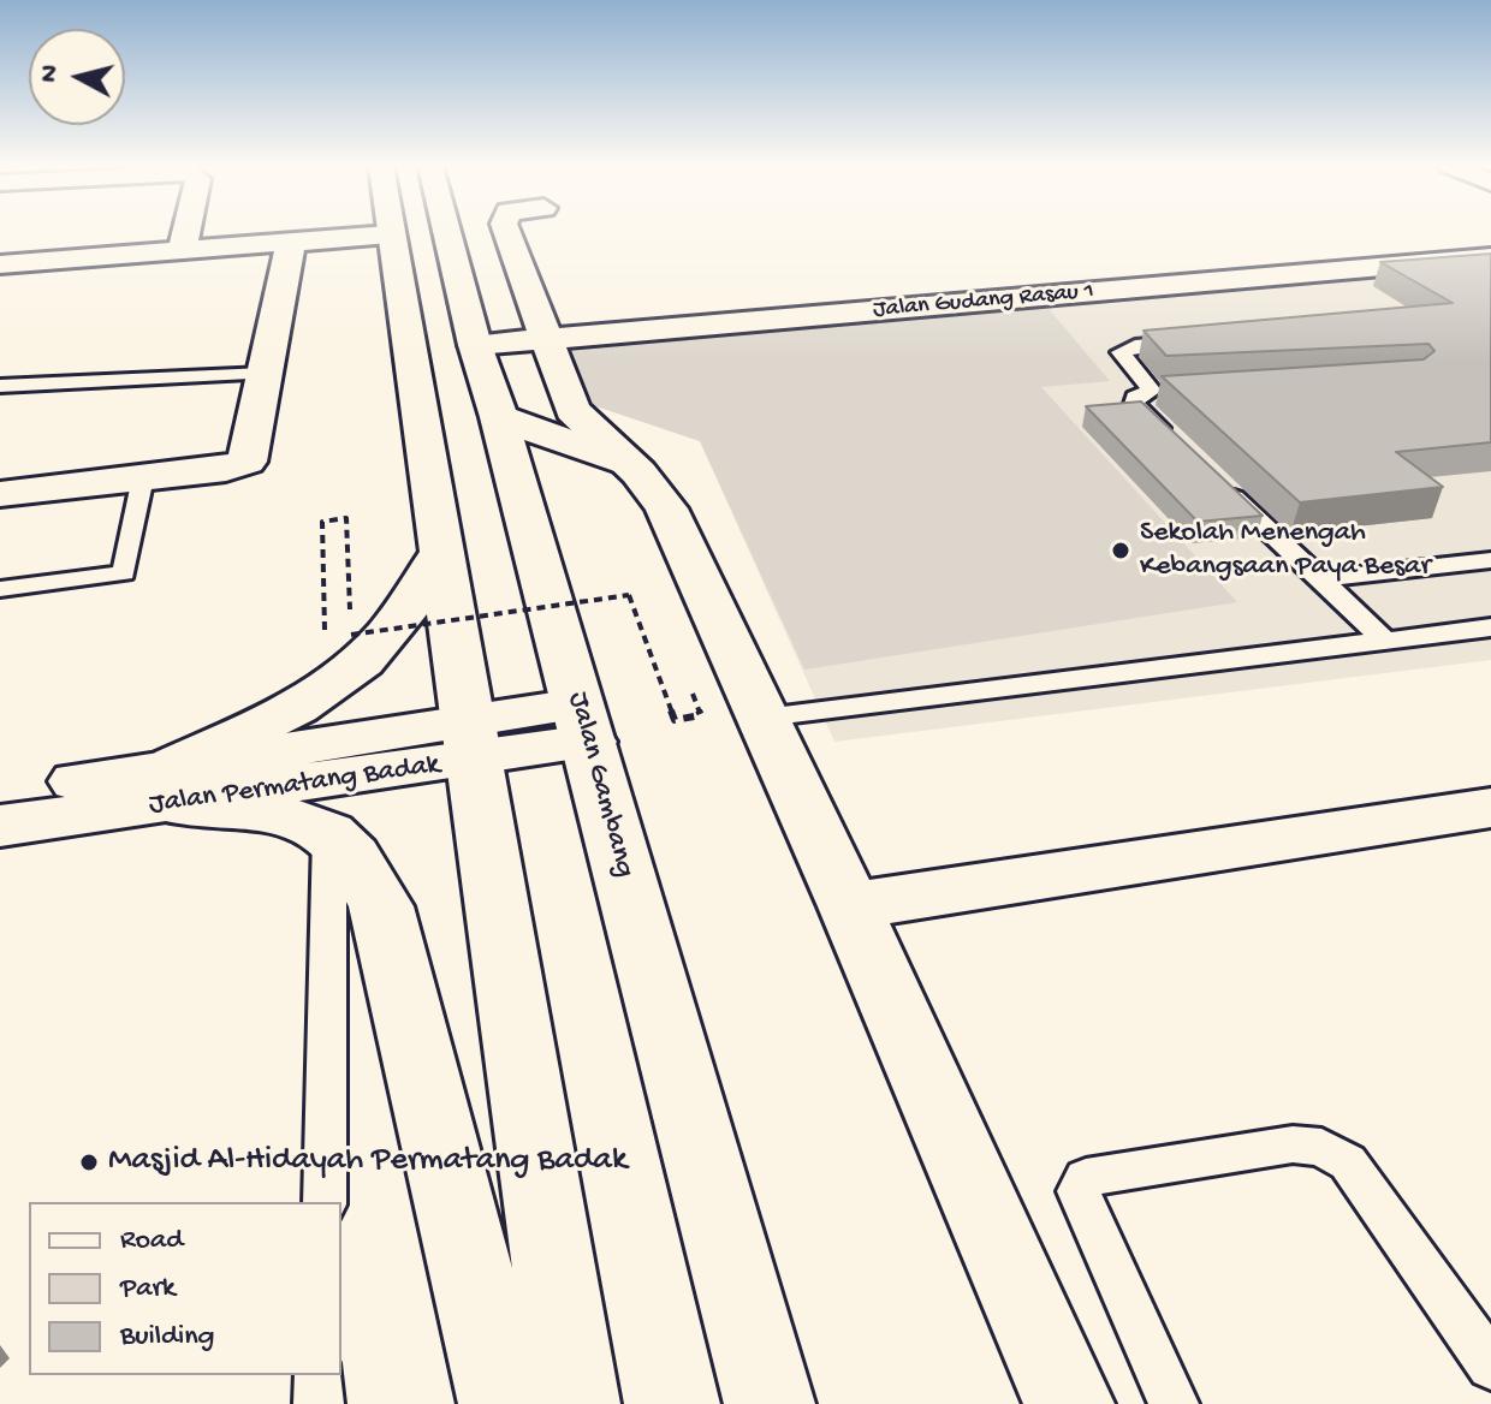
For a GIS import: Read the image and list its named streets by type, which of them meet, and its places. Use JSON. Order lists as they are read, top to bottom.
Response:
{
  "streets": {
    "main road": ["Jalan Gudang Rasau 1", "Jalan Gambang", "Jalan Permatang Badak"]
  },
  "crossings": [
    ["Jalan Gudang Rasau 1", "Jalan Gambang"],
    ["Jalan Gambang", "Jalan Permatang Badak"]
  ],
  "places": ["Sekolah Menengah Kebangsaan Paya Besar", "Masjid Al-Hidayah Permatang Badak"],
  "legend": ["Road", "Park", "Building"],
  "north": "left"
}
